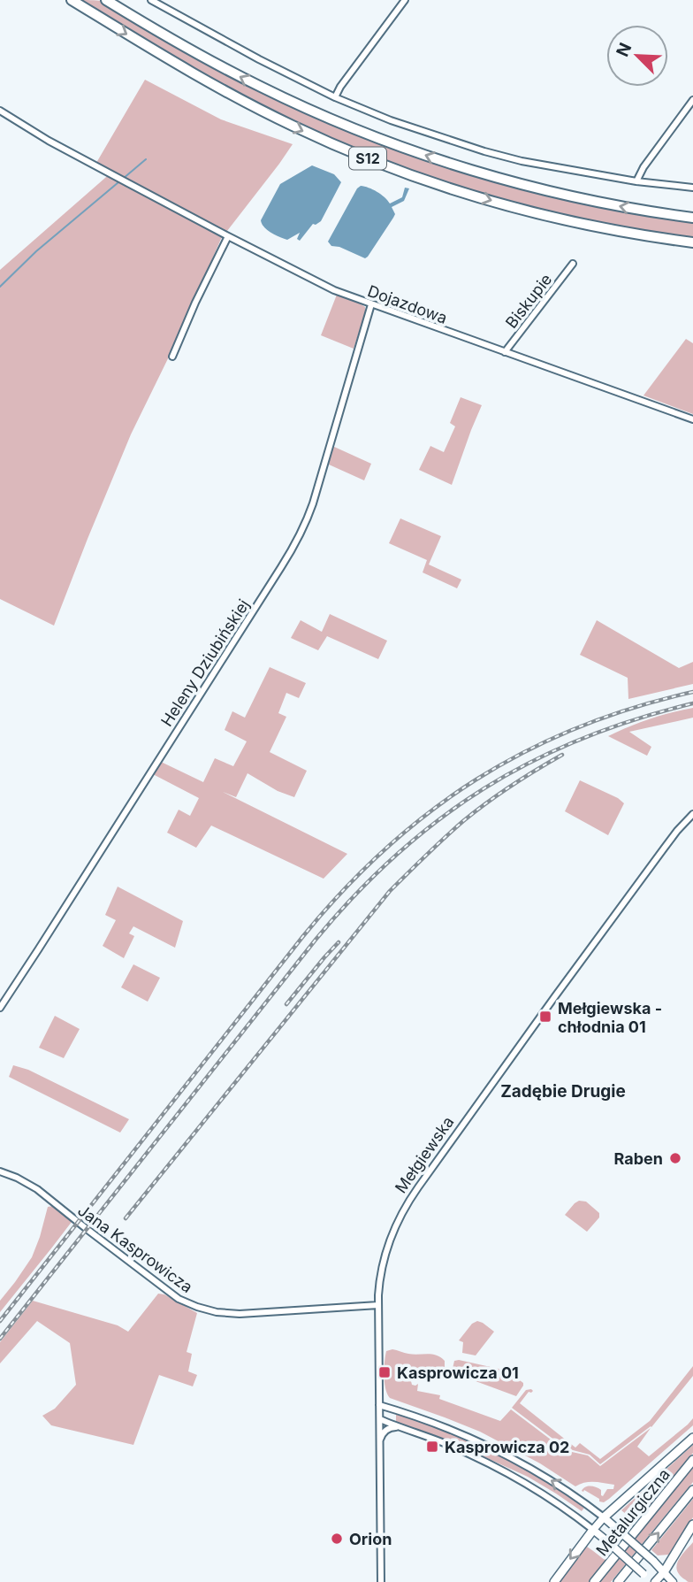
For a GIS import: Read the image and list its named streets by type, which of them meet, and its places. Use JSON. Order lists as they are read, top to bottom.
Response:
{
  "streets": {
    "highway": ["S12"],
    "main road": ["Metalurgiczna"],
    "street": [
      "Biskupie",
      "Dojazdowa",
      "Heleny Dziubińskiej",
      "Mełgiewska",
      "Jana Kasprowicza"
    ]
  },
  "crossings": [
    ["Biskupie", "Dojazdowa"],
    ["Dojazdowa", "Heleny Dziubińskiej"],
    ["Mełgiewska", "Jana Kasprowicza"]
  ],
  "districts": ["Zadębie Drugie"],
  "places": {
    "transit": ["Mełgiewska - chłodnia 01", "Kasprowicza 01", "Kasprowicza 02"],
    "other": ["Raben", "Orion"]
  },
  "north": "top left"
}
